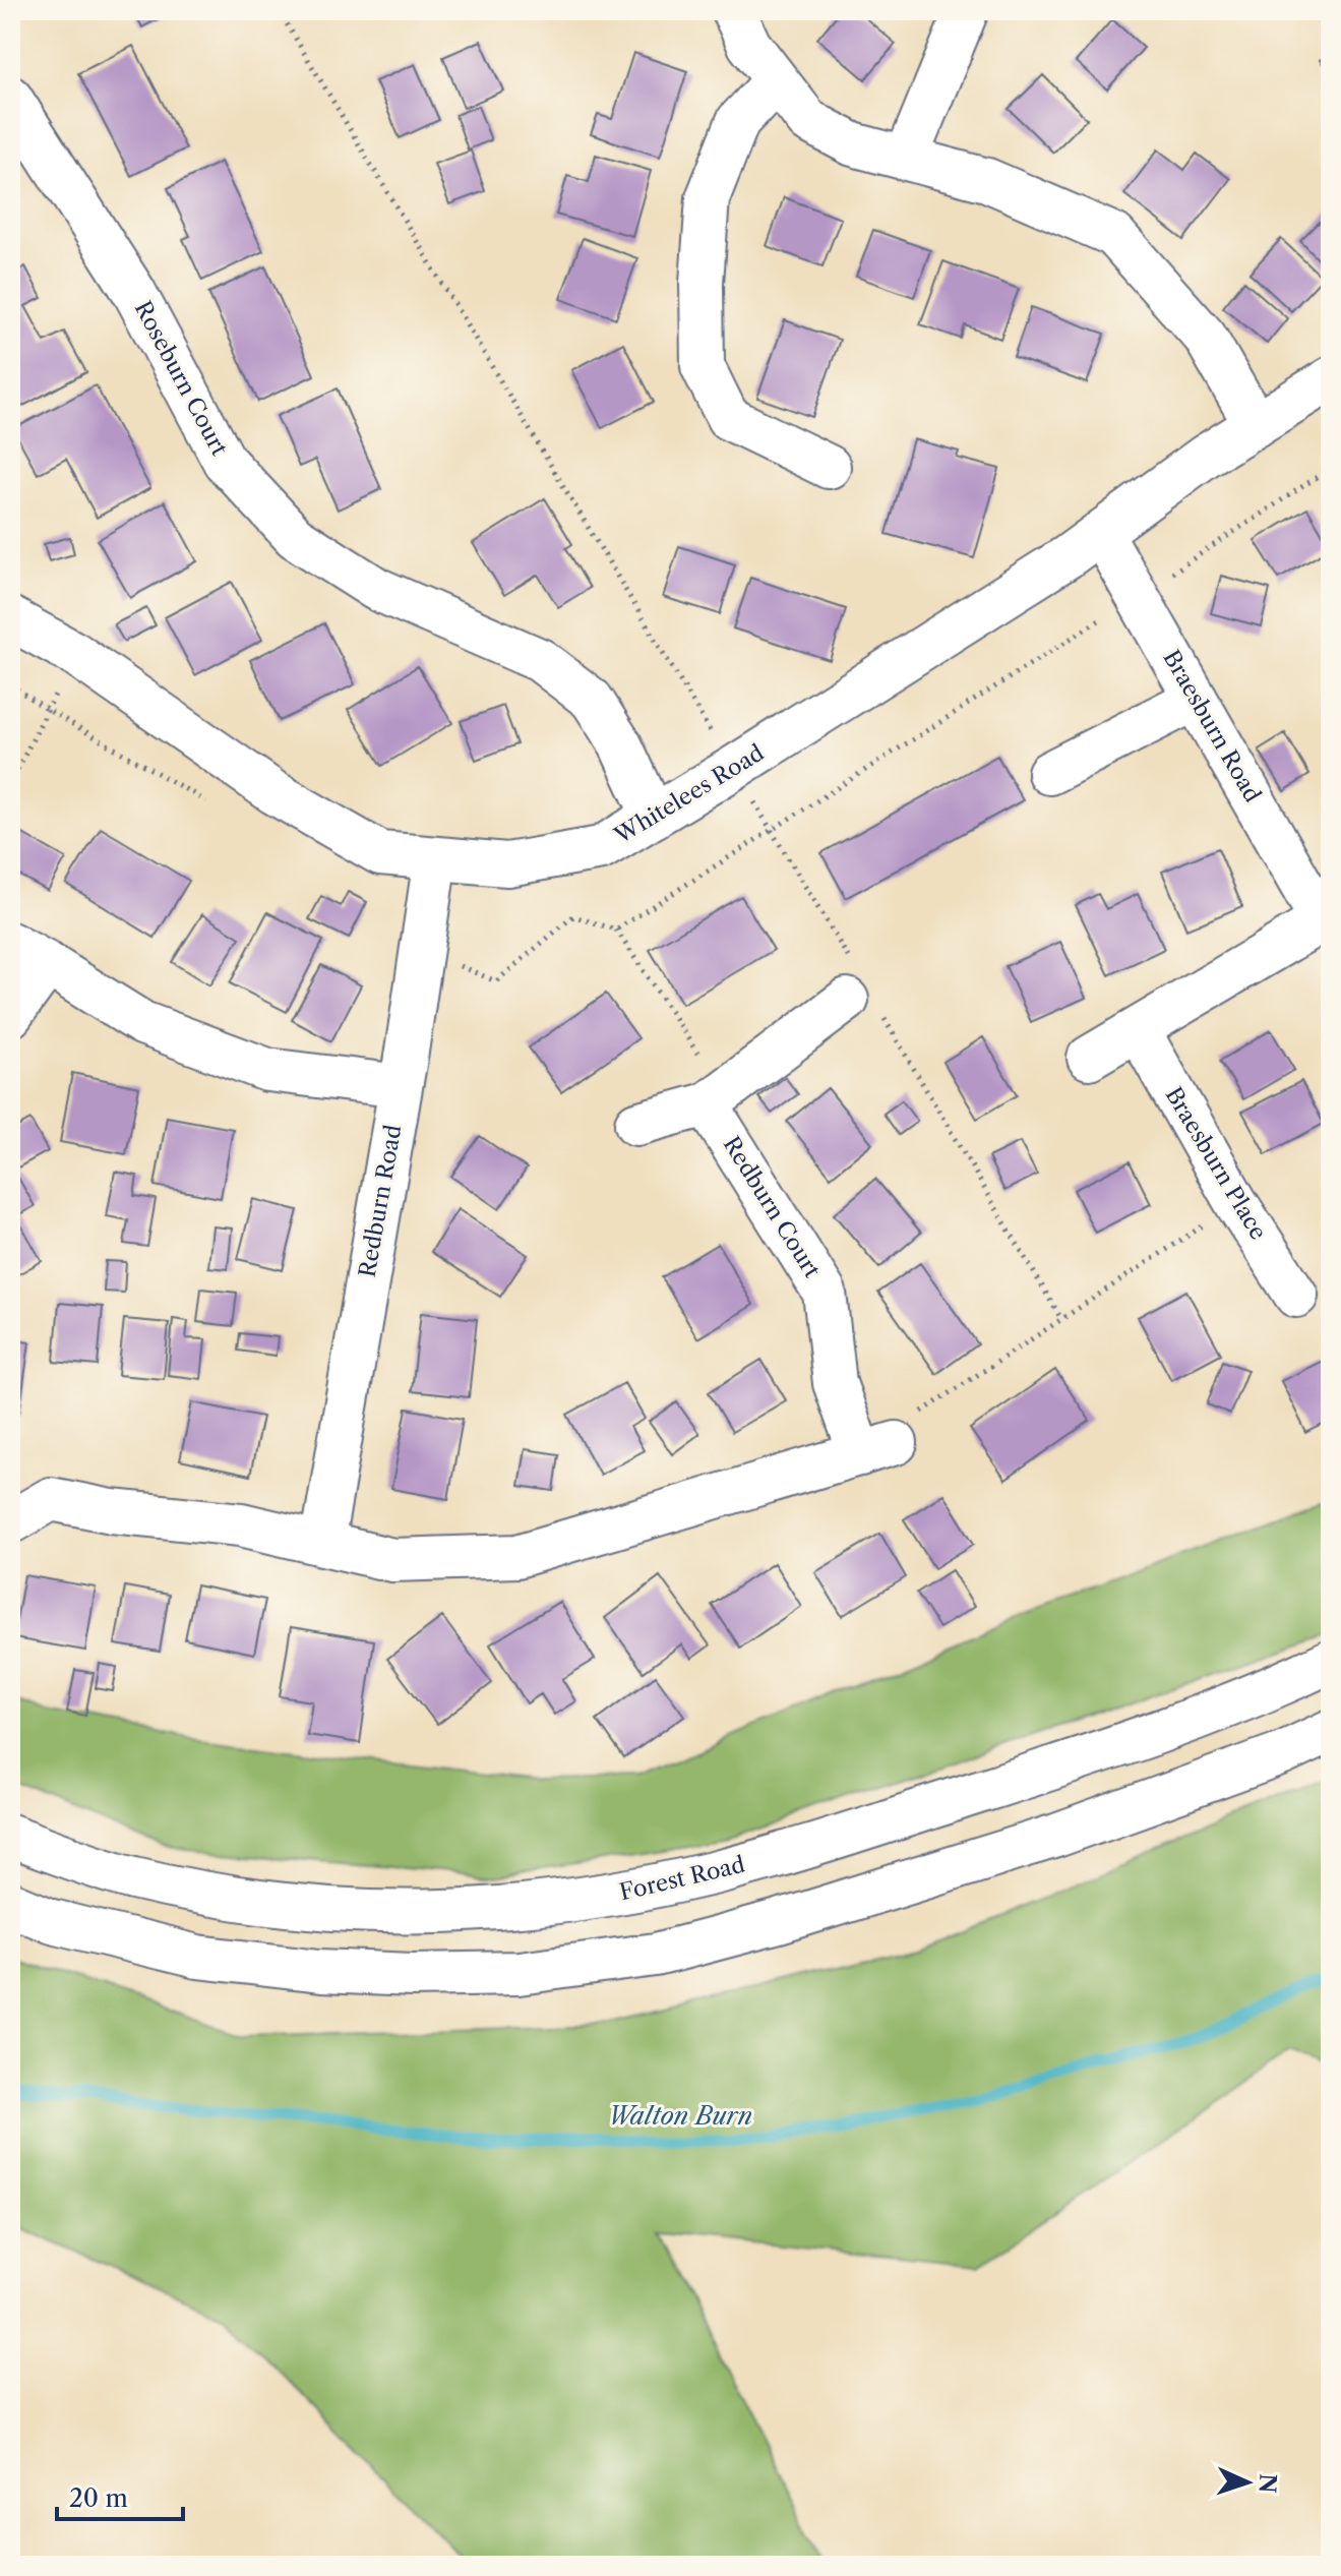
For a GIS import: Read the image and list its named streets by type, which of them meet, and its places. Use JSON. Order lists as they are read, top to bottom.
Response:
{
  "streets": {
    "street": [
      "Roseburn Court",
      "Braesburn Road",
      "Whitelees Road",
      "Braesburn Place",
      "Redburn Road",
      "Redburn Court",
      "Forest Road"
    ]
  },
  "crossings": [
    ["Roseburn Court", "Whitelees Road"],
    ["Braesburn Road", "Whitelees Road"],
    ["Whitelees Road", "Redburn Road"]
  ],
  "water": ["Walton Burn"],
  "scale_bar": "20 m",
  "north": "right"
}
